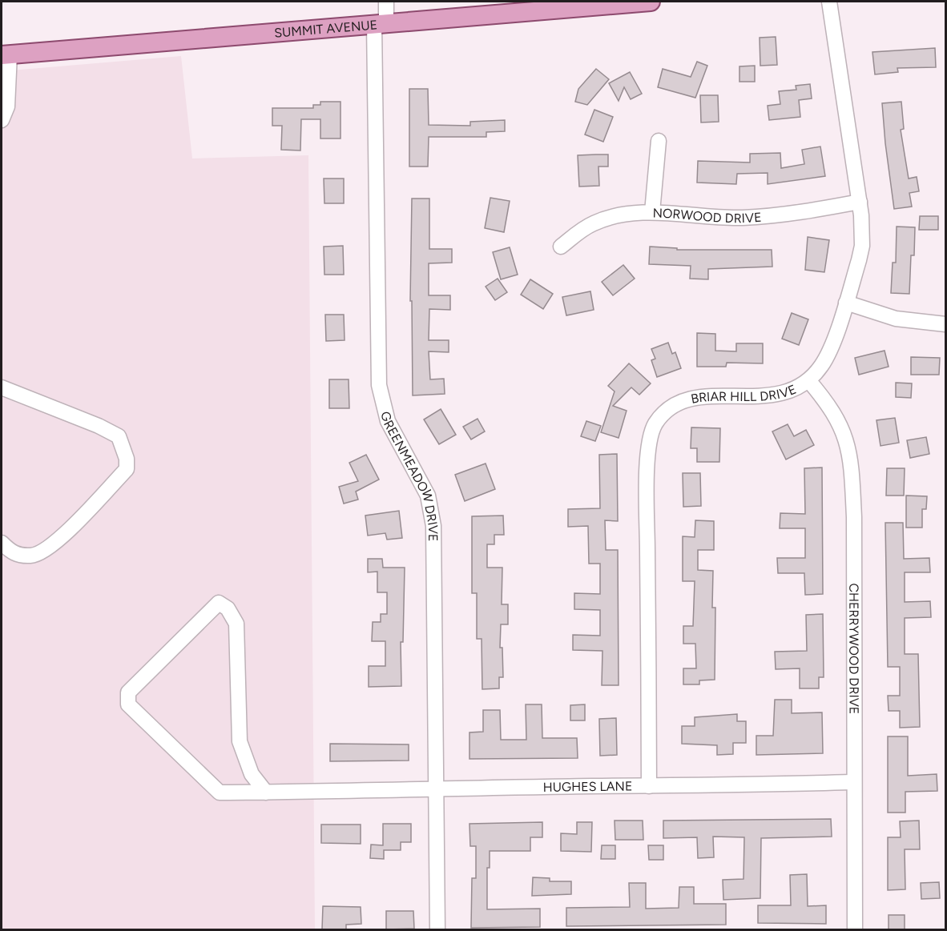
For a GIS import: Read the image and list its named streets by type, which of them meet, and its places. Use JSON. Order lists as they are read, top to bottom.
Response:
{
  "streets": {
    "main road": ["SUMMIT AVENUE"],
    "street": [
      "NORWOOD DRIVE",
      "BRIAR HILL DRIVE",
      "GREENMEADOW DRIVE",
      "CHERRYWOOD DRIVE",
      "HUGHES LANE"
    ]
  },
  "crossings": [
    ["SUMMIT AVENUE", "GREENMEADOW DRIVE"],
    ["NORWOOD DRIVE", "BRIAR HILL DRIVE"],
    ["BRIAR HILL DRIVE", "CHERRYWOOD DRIVE"],
    ["BRIAR HILL DRIVE", "HUGHES LANE"],
    ["GREENMEADOW DRIVE", "HUGHES LANE"],
    ["CHERRYWOOD DRIVE", "HUGHES LANE"]
  ]
}
